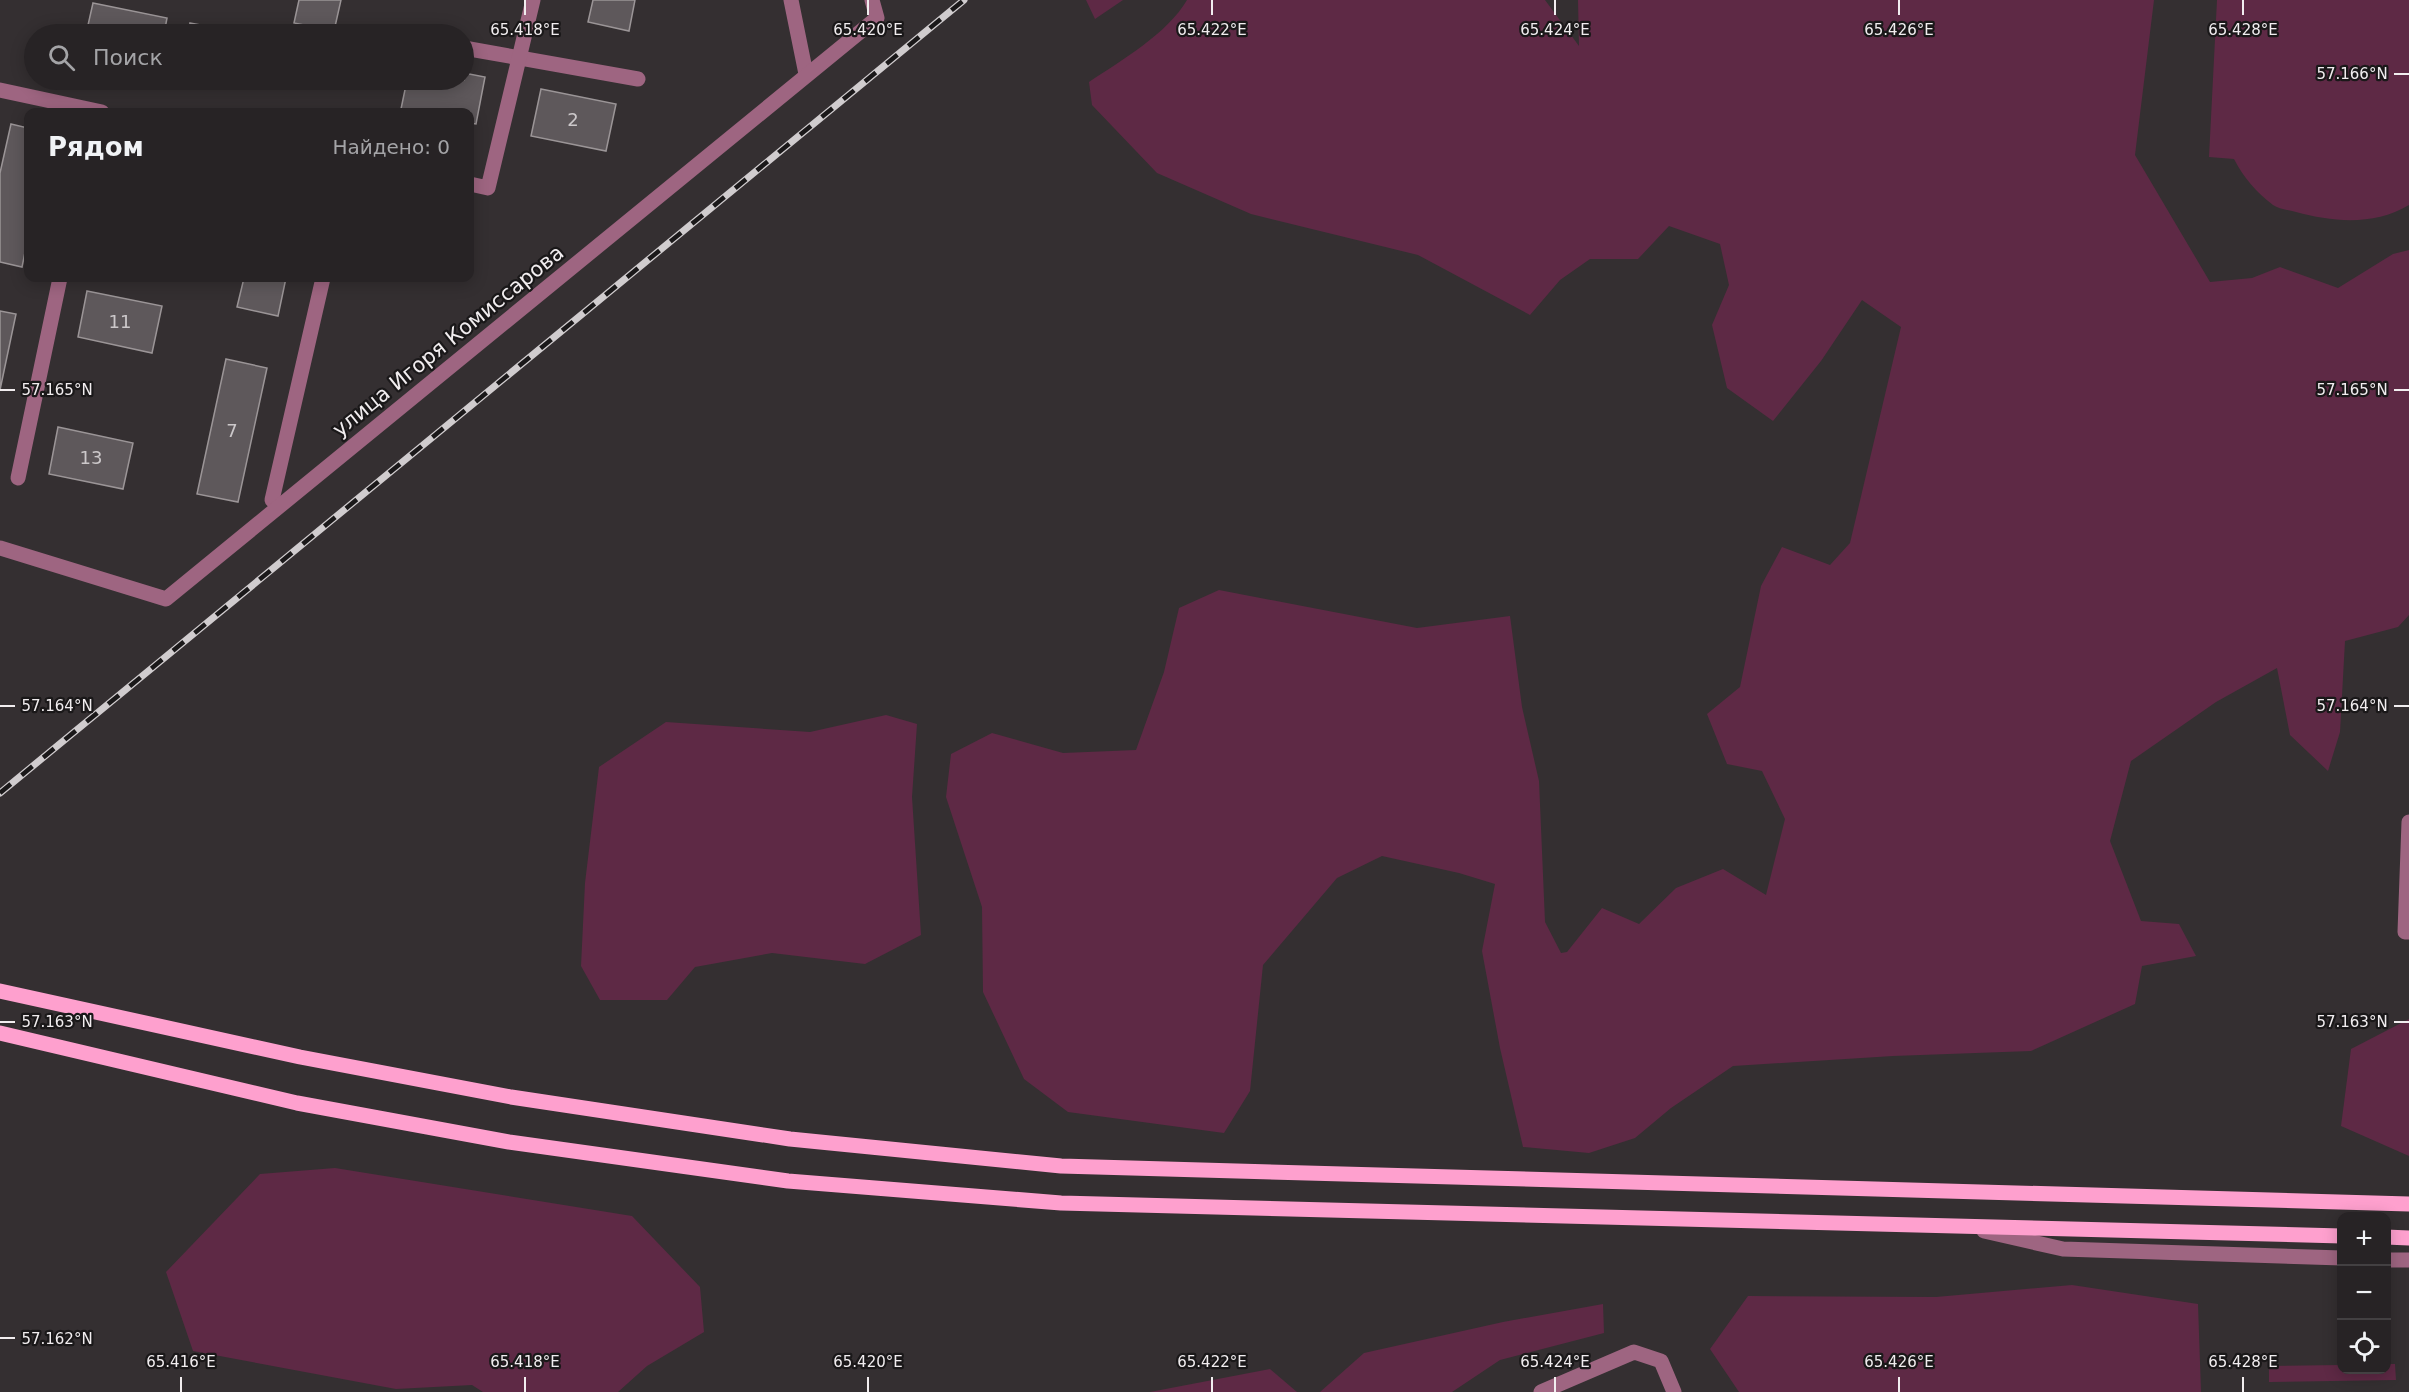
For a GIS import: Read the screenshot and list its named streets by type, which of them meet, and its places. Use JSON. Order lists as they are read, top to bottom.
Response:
{
  "streets": {
    "street": ["улица Игоря Комиссарова"]
  },
  "house_numbers": [
    "2",
    "11",
    "7",
    "13"
  ],
  "page": {
    "search": "Поиск",
    "heading": ["Рядом", "Найдено: 0"],
    "map_buttons": ["+", "−"]
  },
  "coordinates": [
    "65.418°E",
    "65.420°E",
    "65.422°E",
    "65.424°E",
    "65.426°E",
    "65.428°E",
    "57.166°N",
    "57.165°N",
    "57.164°N",
    "57.163°N",
    "57.162°N",
    "65.416°E"
  ]
}
